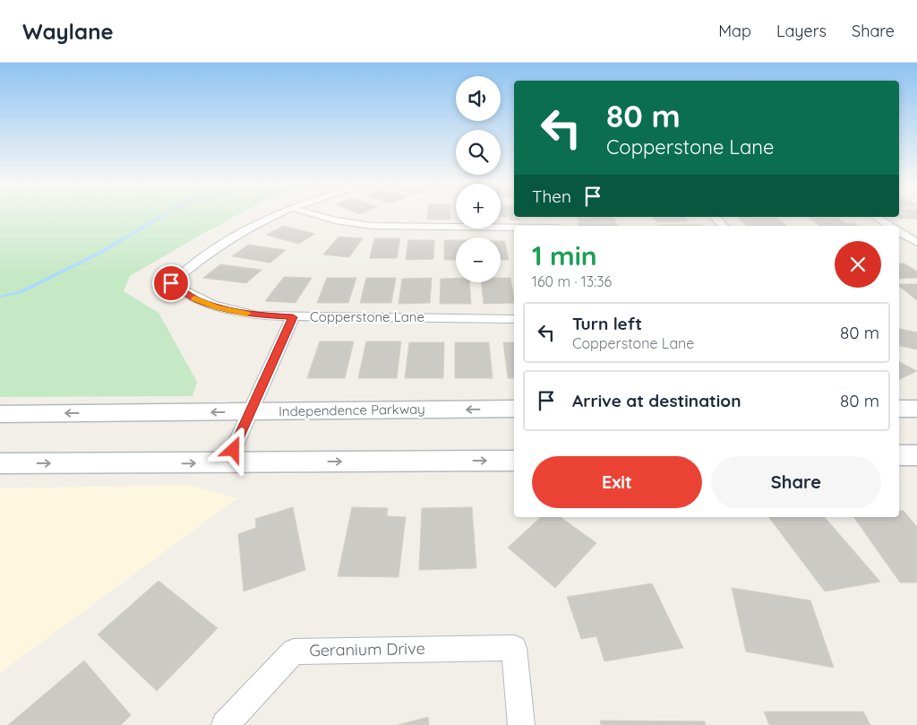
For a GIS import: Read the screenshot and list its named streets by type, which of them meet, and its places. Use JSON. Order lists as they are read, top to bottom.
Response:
{
  "streets": {
    "main road": ["Independence Parkway"],
    "street": ["Copperstone Lane", "Geranium Drive"]
  },
  "page": {
    "header": "Waylane",
    "nav": ["Map", "Layers", "Share"],
    "map_buttons": ["+", "−"],
    "turn": ["80 m", "Copperstone Lane"],
    "then": "Then",
    "heading": ["1 min", "160 m · 13:36"],
    "list": [
      {
        "name": "Turn left",
        "note": "Copperstone Lane",
        "value": "80 m"
      },
      {
        "name": "Arrive at destination",
        "value": "80 m"
      }
    ],
    "buttons": ["Exit", "Share"]
  }
}
